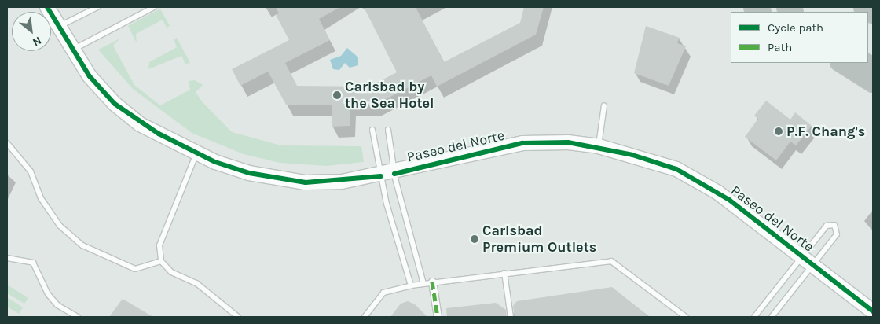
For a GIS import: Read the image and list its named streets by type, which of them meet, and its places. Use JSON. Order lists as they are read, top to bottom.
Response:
{
  "streets": {
    "main road": ["Paseo del Norte"]
  },
  "places": ["Carlsbad by the Sea Hotel", "P.F. Chang's", "Carlsbad Premium Outlets"],
  "legend": ["Cycle path", "Path"],
  "north": "bottom right"
}
